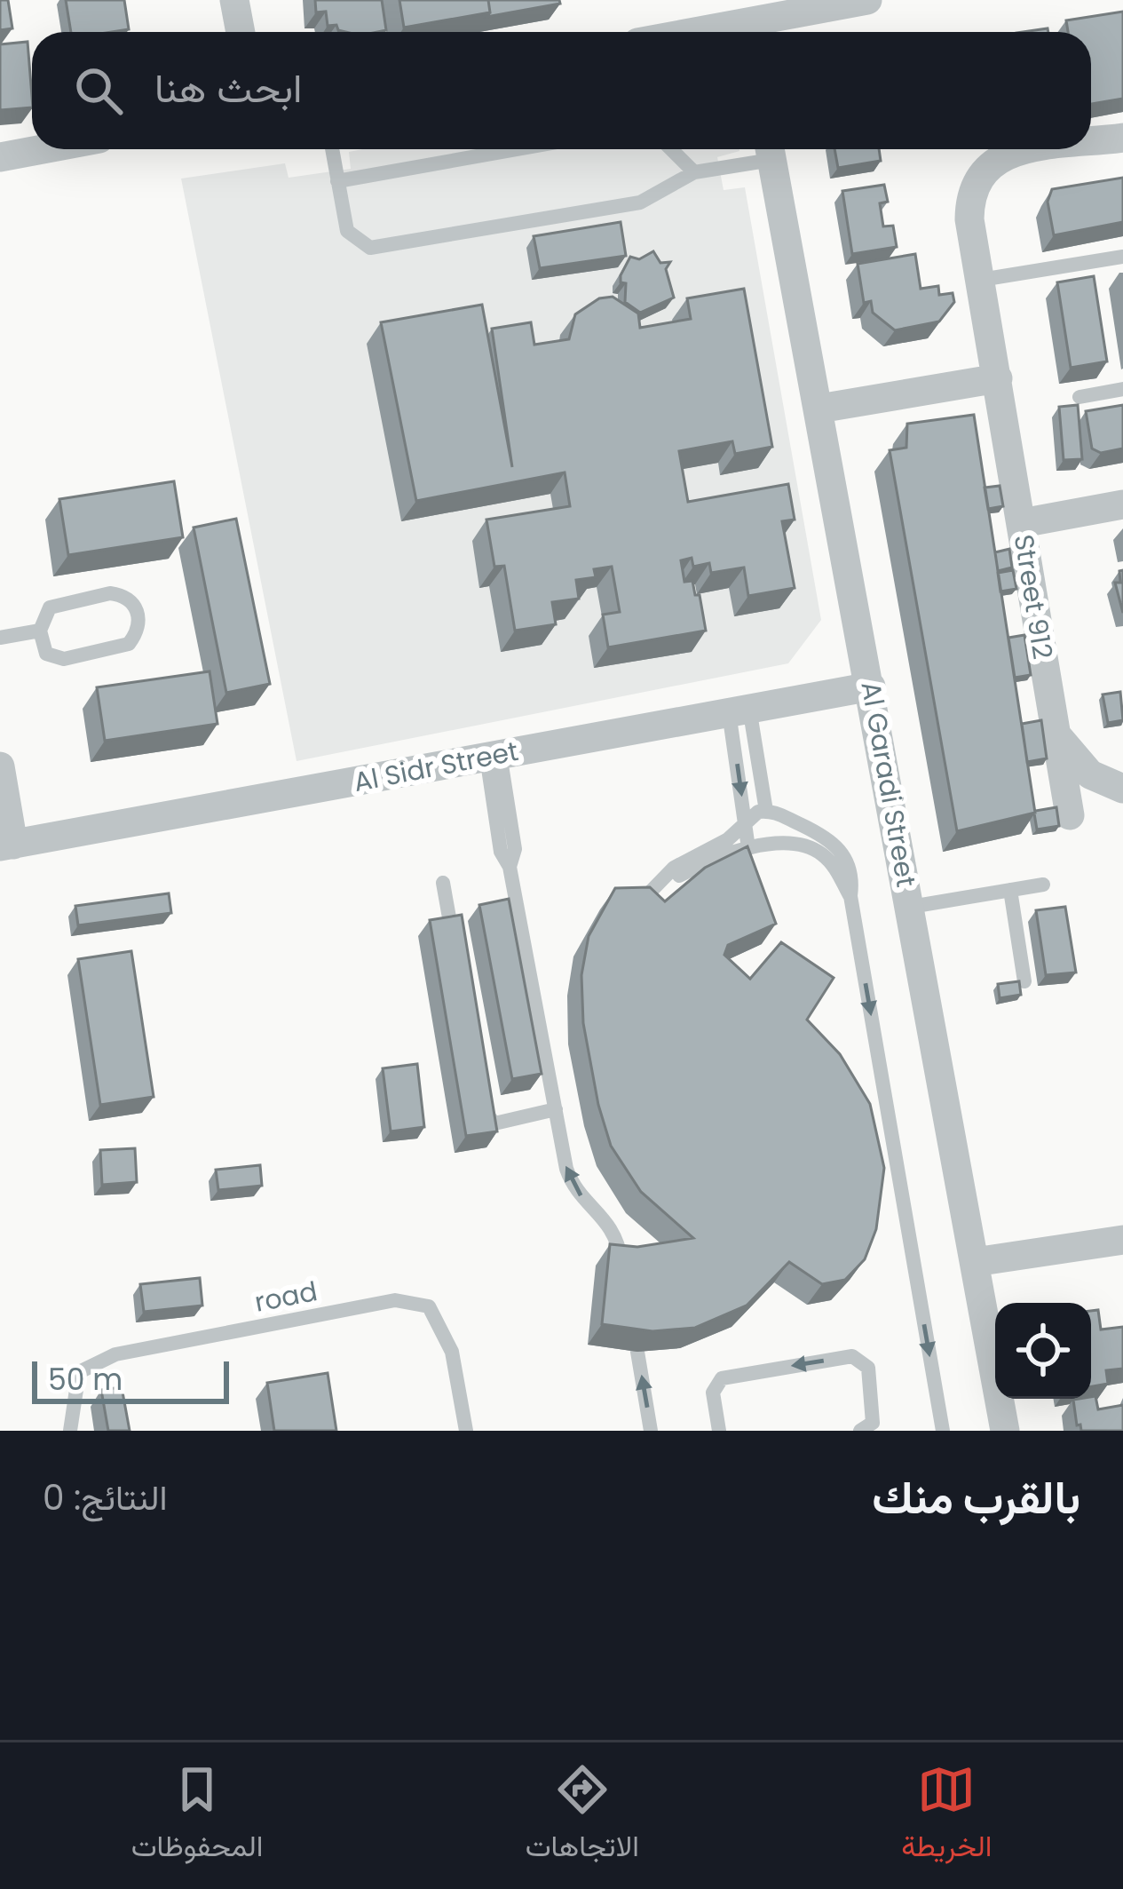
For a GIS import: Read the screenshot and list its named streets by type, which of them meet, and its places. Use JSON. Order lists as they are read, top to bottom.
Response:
{
  "streets": {
    "street": ["Street 912", "Al Sidr Street", "Al Garadi Street"],
    "lane": ["road"]
  },
  "crossings": [
    ["Al Sidr Street", "Al Garadi Street"]
  ],
  "scale_bar": "50 m",
  "page": {
    "search": "ابحث هنا",
    "scale": "50 m",
    "heading": ["بالقرب منك", "النتائج: 0"],
    "nav": ["الخريطة", "الاتجاهات", "المحفوظات"]
  }
}
